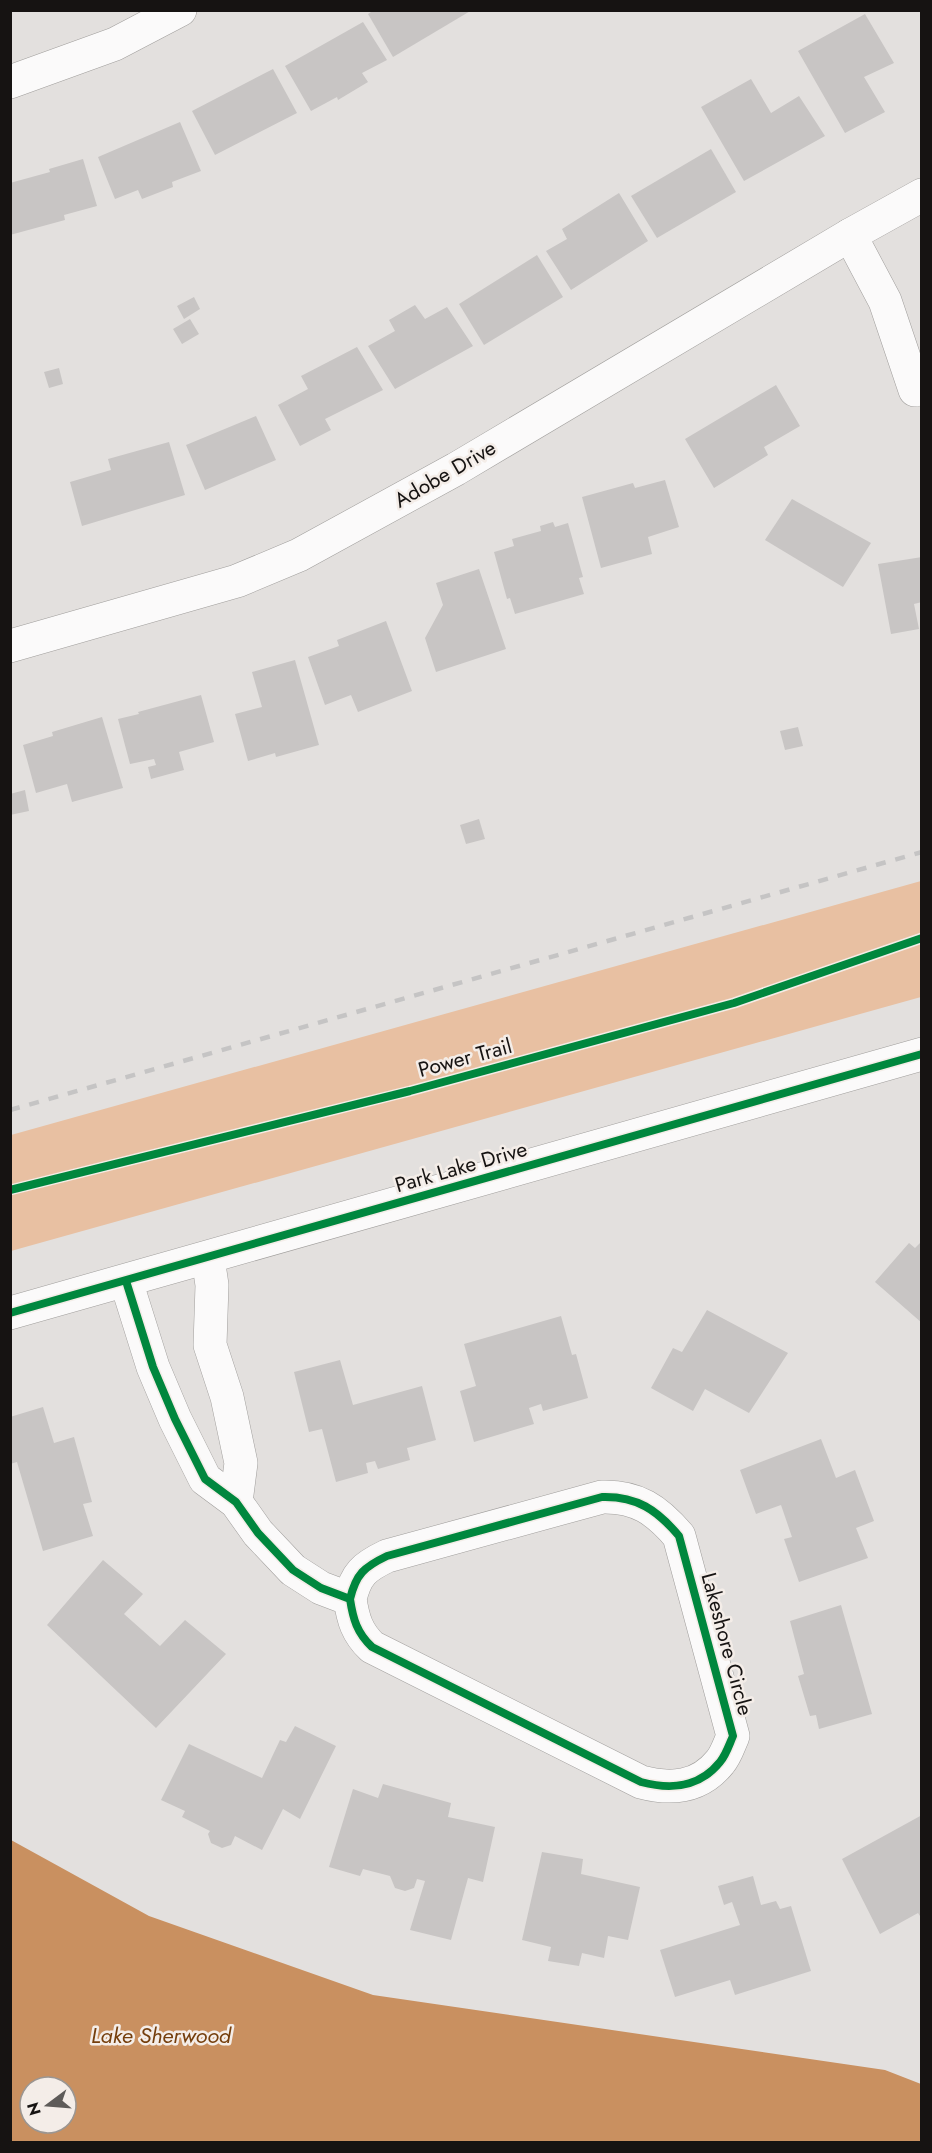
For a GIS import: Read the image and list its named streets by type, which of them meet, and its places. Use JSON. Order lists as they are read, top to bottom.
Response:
{
  "streets": {
    "street": ["Adobe Drive", "Park Lake Drive", "Lakeshore Circle"],
    "cycle path": ["Power Trail"]
  },
  "water": ["Lake Sherwood"],
  "north": "left"
}
